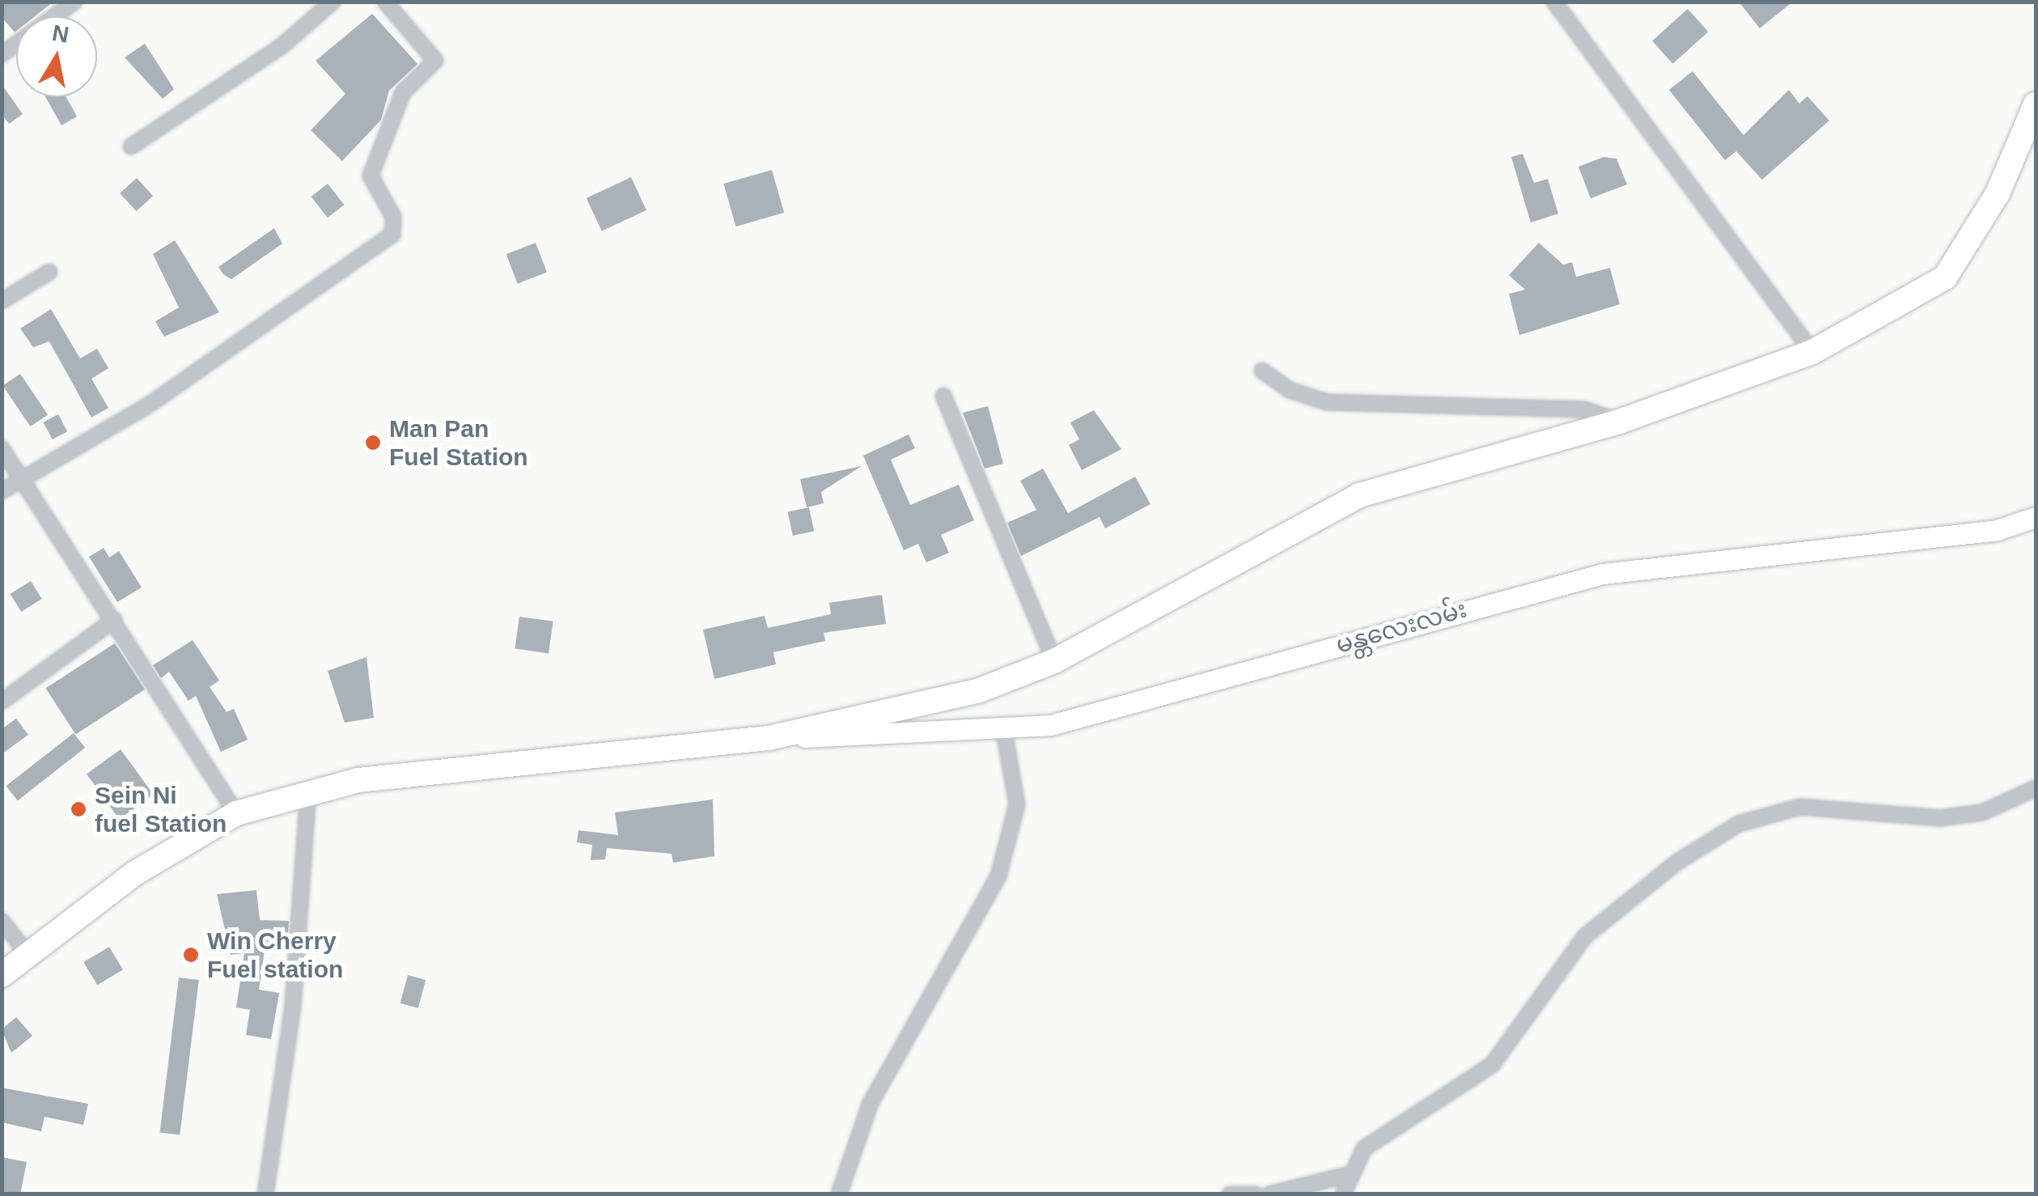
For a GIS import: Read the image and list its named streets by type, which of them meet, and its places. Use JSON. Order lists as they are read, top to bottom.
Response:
{
  "streets": {
    "main road": ["မန္တလေးလမ်း"]
  },
  "places": ["Man Pan Fuel Station", "Sein Ni fuel Station", "Win Cherry Fuel station"],
  "north": "top"
}
